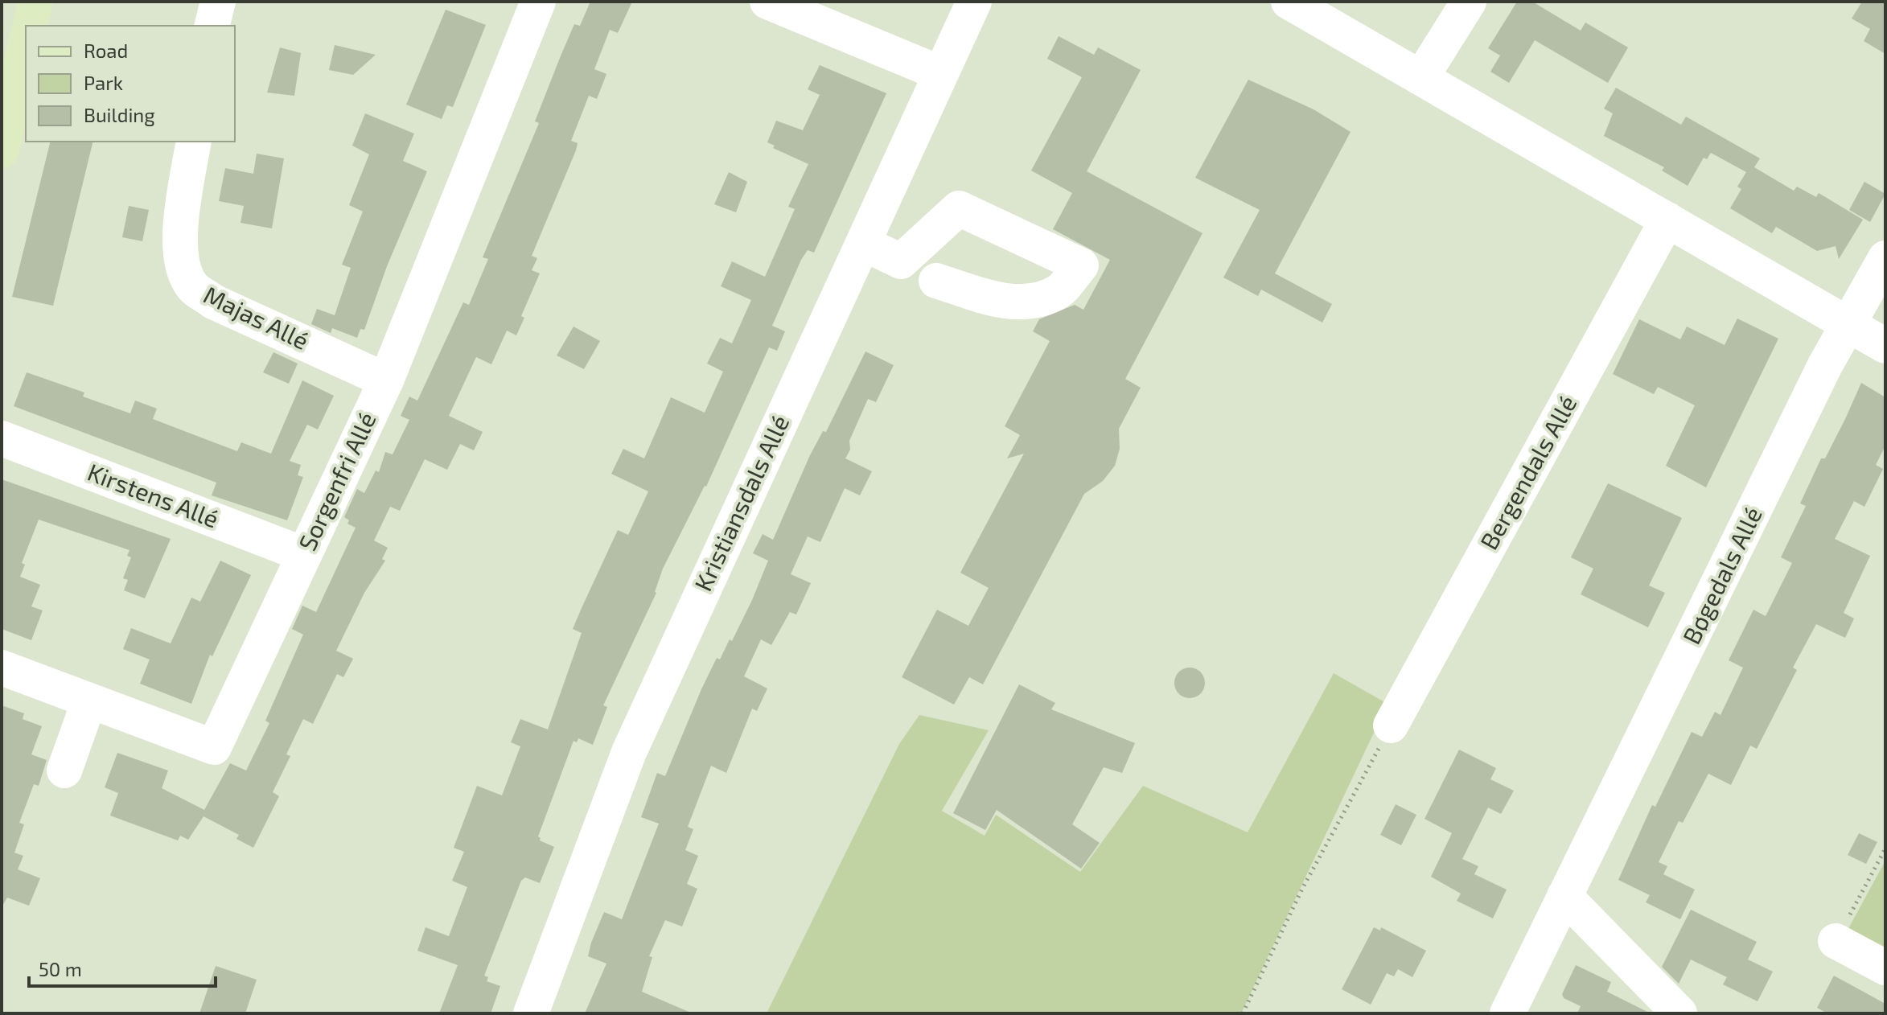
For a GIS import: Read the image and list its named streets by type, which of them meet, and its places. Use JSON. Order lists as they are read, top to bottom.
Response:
{
  "streets": {
    "street": [
      "Majas Allé",
      "Bergendals Allé",
      "Sorgenfri Allé",
      "Kirstens Allé",
      "Kristiansdals Allé",
      "Bøgedals Allé"
    ]
  },
  "crossings": [
    ["Majas Allé", "Sorgenfri Allé"],
    ["Sorgenfri Allé", "Kirstens Allé"]
  ],
  "legend": ["Road", "Park", "Building"],
  "scale_bar": "50 m"
}
